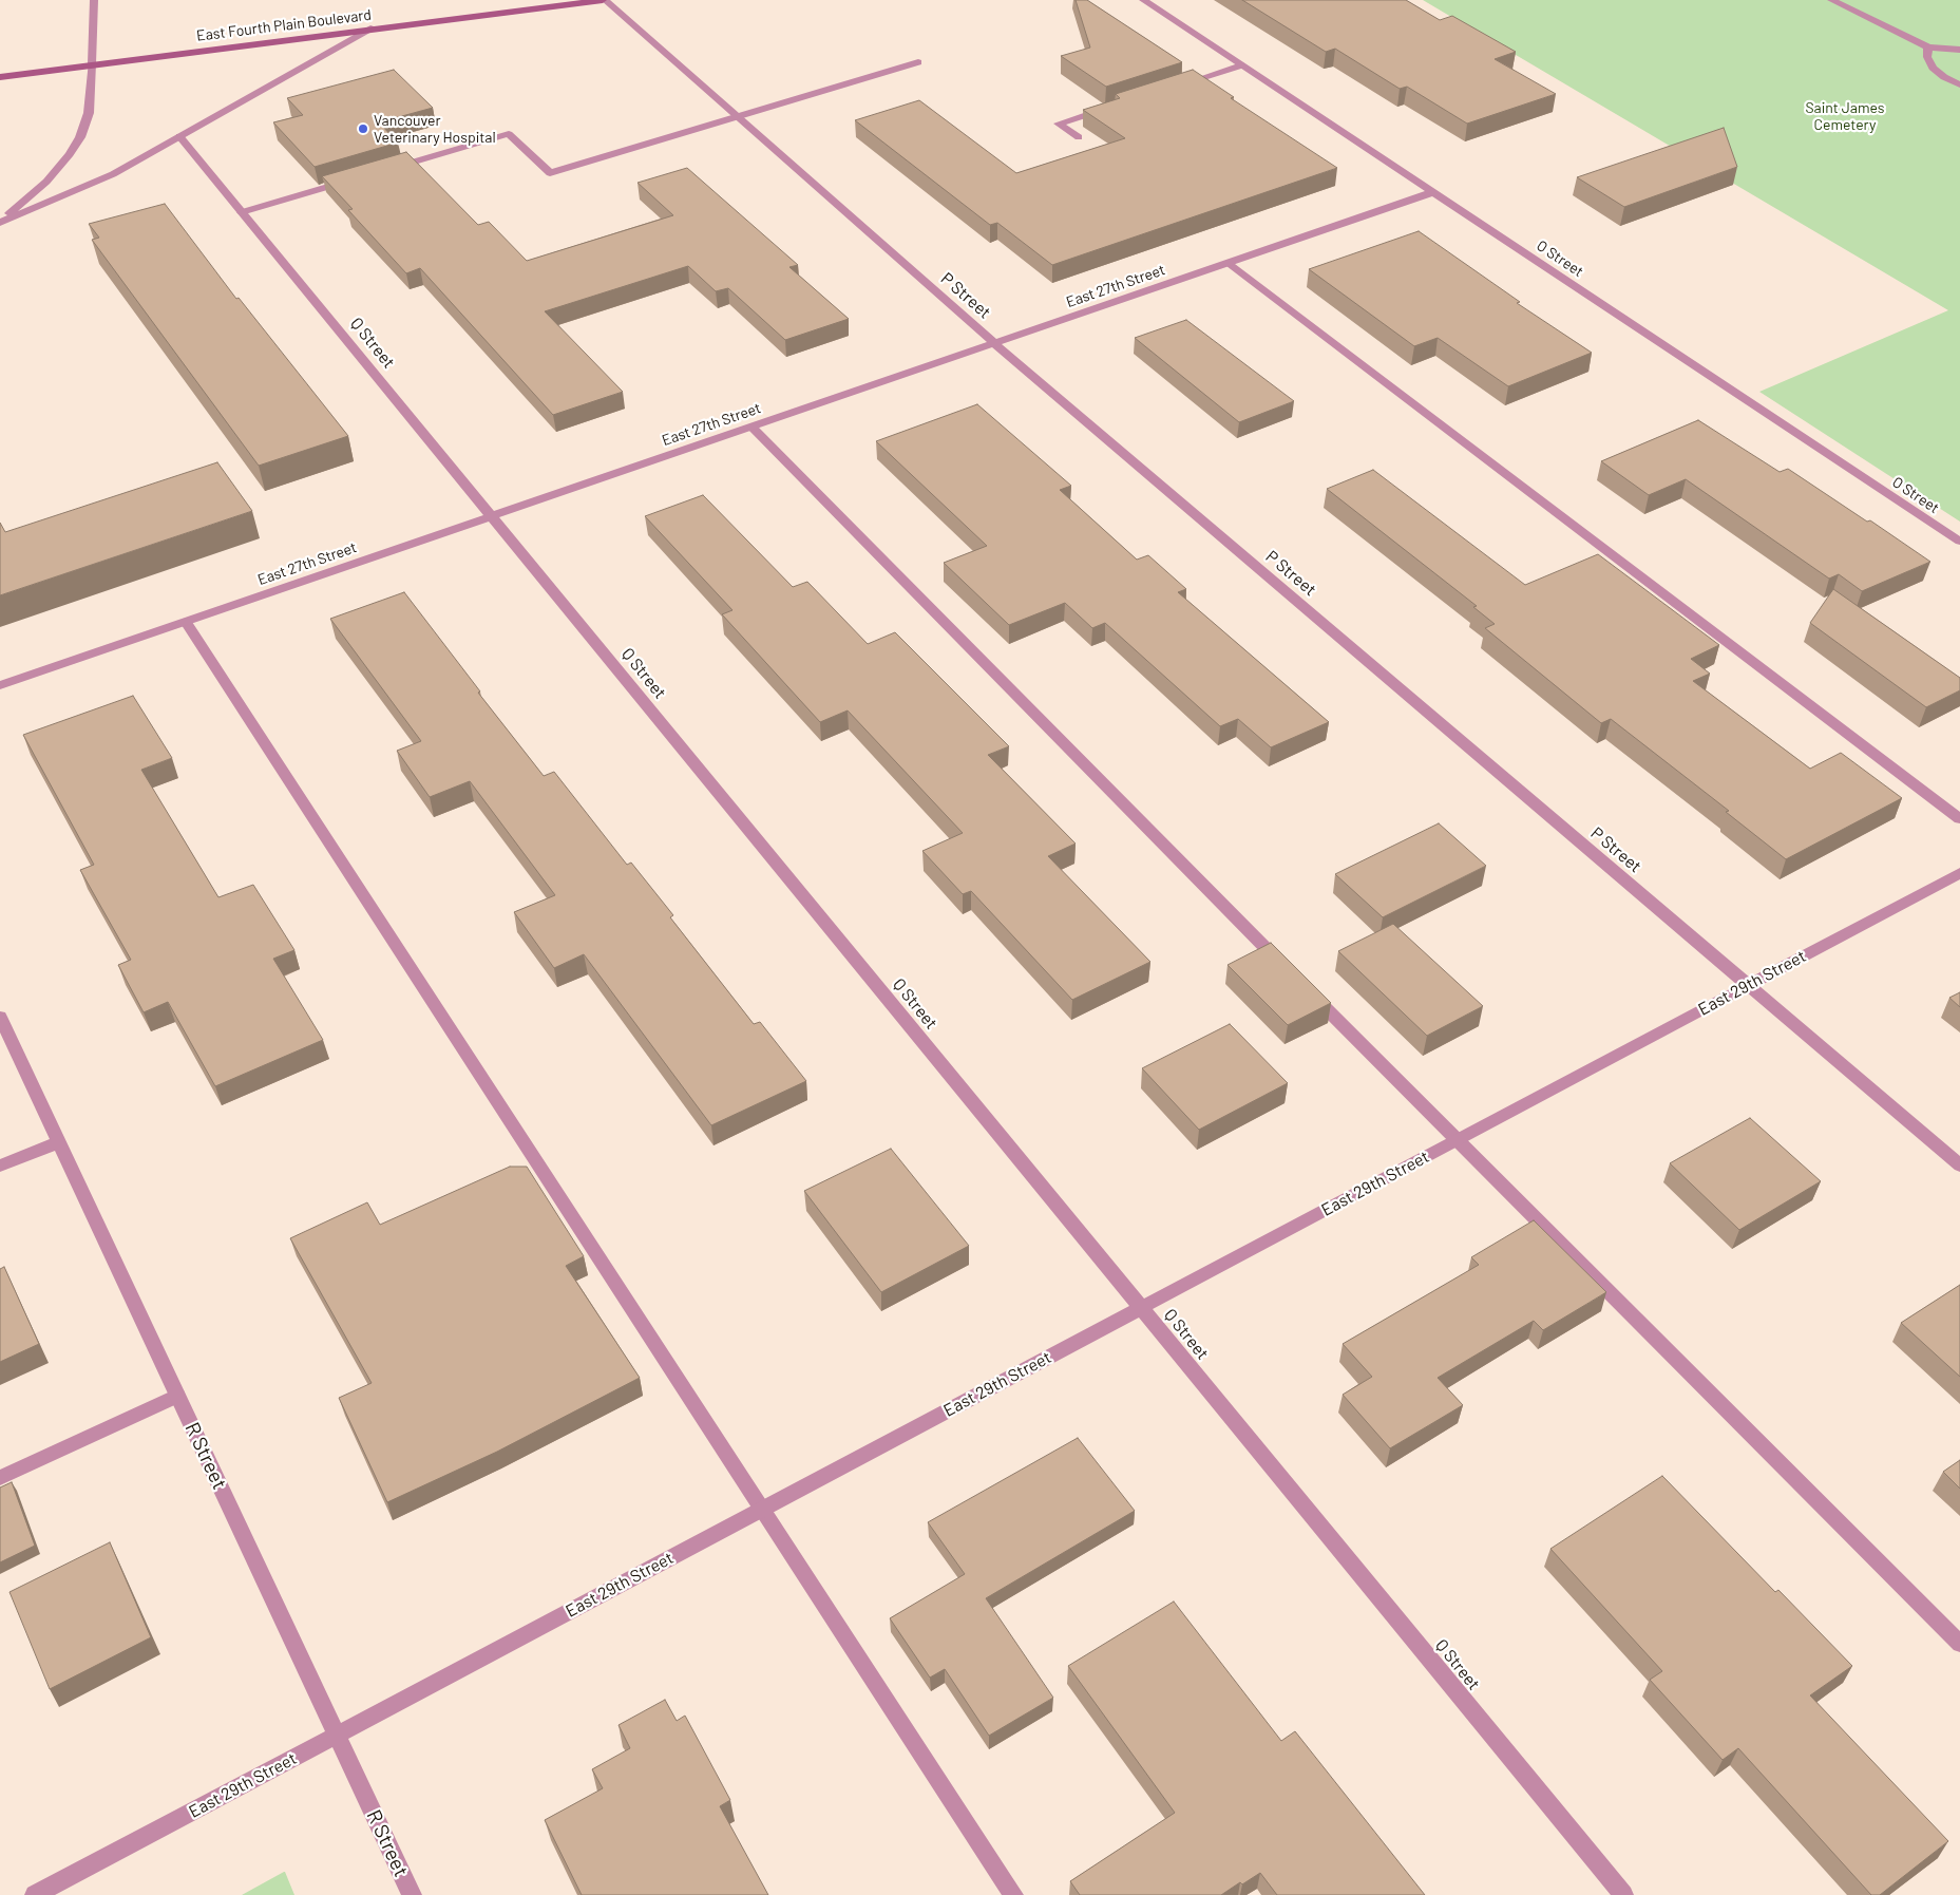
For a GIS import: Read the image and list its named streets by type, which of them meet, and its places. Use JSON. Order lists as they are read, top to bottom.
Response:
{
  "streets": {
    "main road": ["East Fourth Plain Boulevard"],
    "street": [
      "O Street",
      "East 27th Street",
      "P Street",
      "Q Street",
      "East 29th Street",
      "R Street"
    ]
  },
  "crossings": [
    ["East Fourth Plain Boulevard", "P Street"],
    ["O Street", "East 27th Street"],
    ["East 27th Street", "P Street"],
    ["East 27th Street", "Q Street"],
    ["P Street", "East 29th Street"],
    ["Q Street", "East 29th Street"],
    ["East 29th Street", "R Street"]
  ],
  "parks": ["Saint James Cemetery"],
  "places": ["Vancouver Veterinary Hospital"]
}
